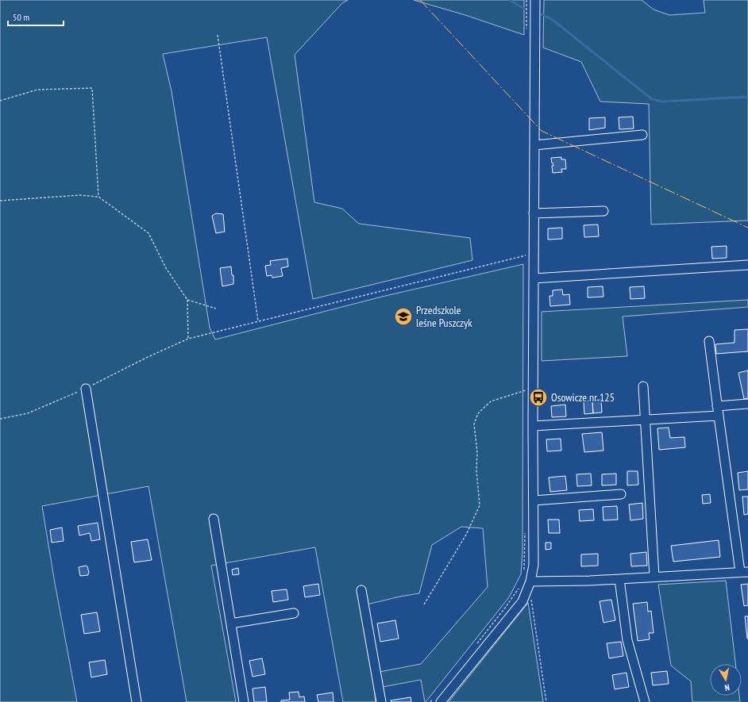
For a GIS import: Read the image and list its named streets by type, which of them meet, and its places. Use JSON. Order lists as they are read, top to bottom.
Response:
{
  "places": {
    "school or university": ["Przedszkole leśne Puszczyk"],
    "bus stop": ["Osowicze nr 125"]
  },
  "scale_bar": "50 m",
  "north": "bottom"
}
